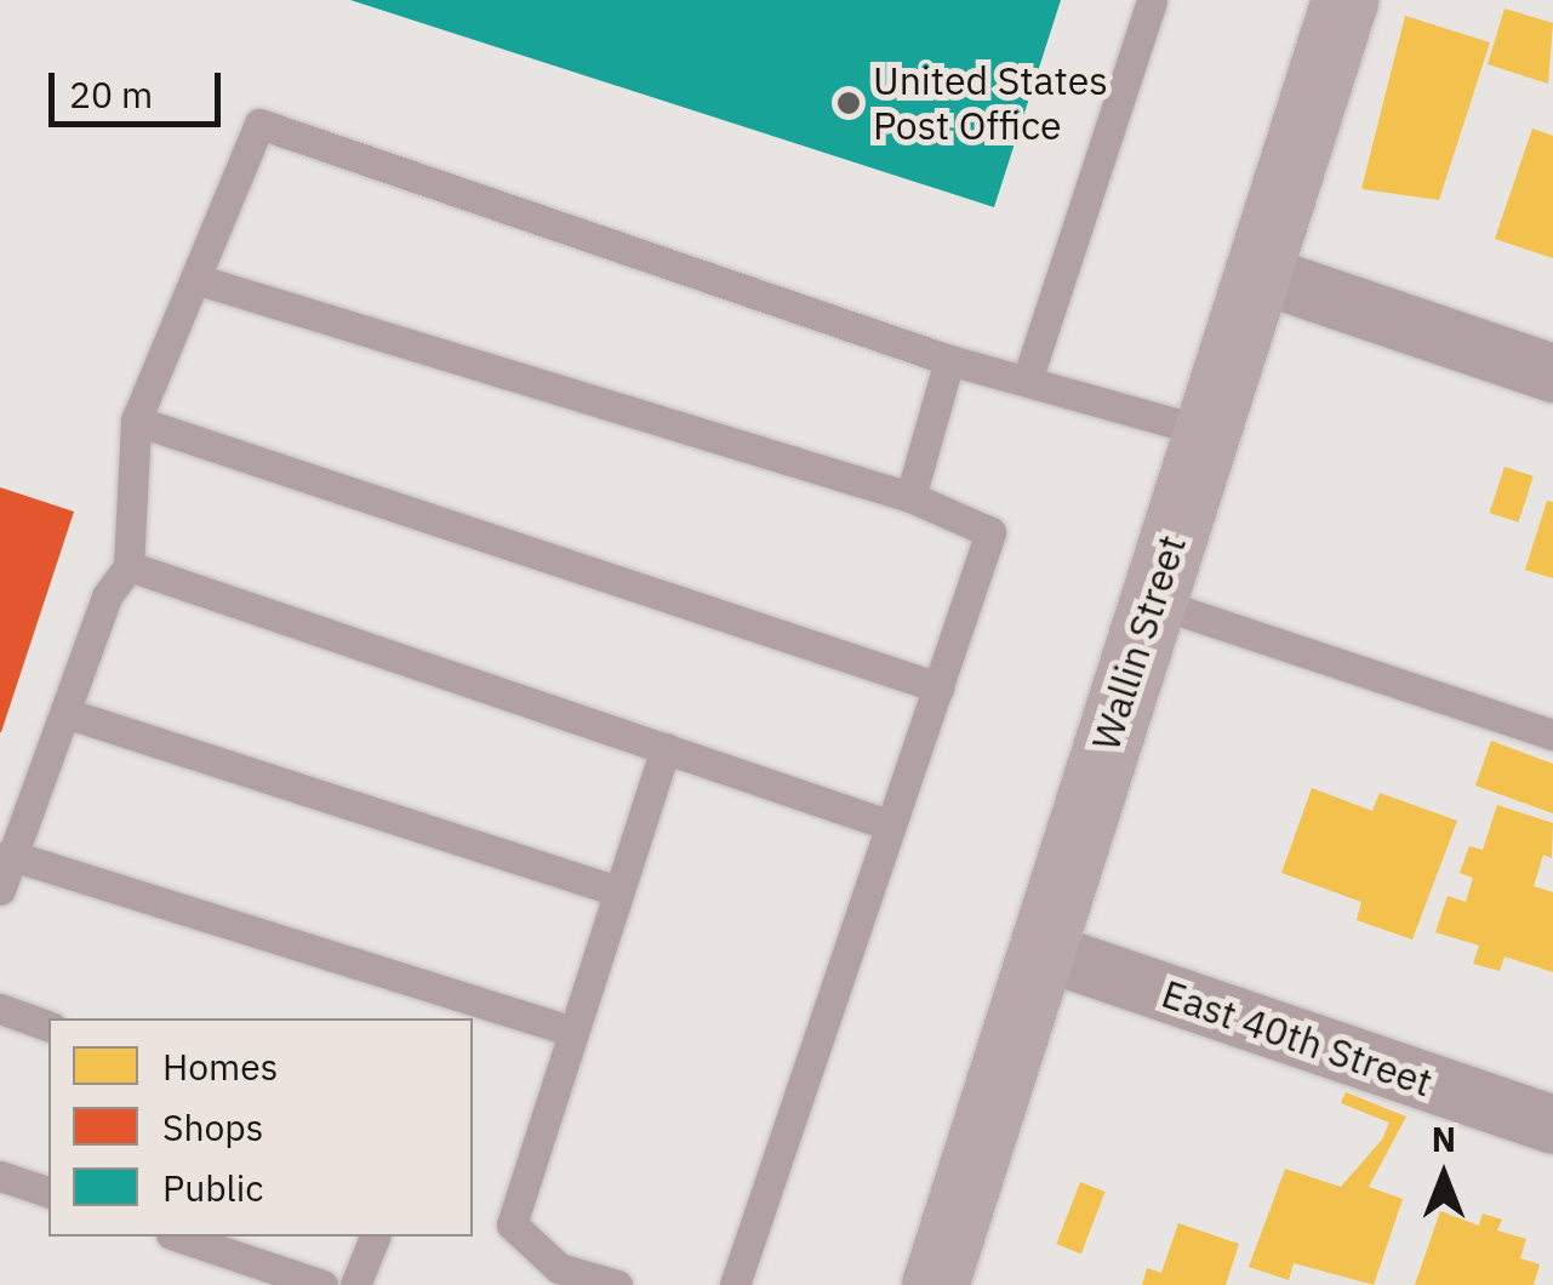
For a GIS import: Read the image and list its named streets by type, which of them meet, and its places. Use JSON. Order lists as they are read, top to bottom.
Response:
{
  "streets": {
    "main road": ["Wallin Street"],
    "street": ["East 40th Street"]
  },
  "crossings": [
    ["Wallin Street", "East 40th Street"]
  ],
  "places": ["United States Post Office"],
  "legend": ["Homes", "Shops", "Public"],
  "scale_bar": "20 m",
  "north": "top"
}
